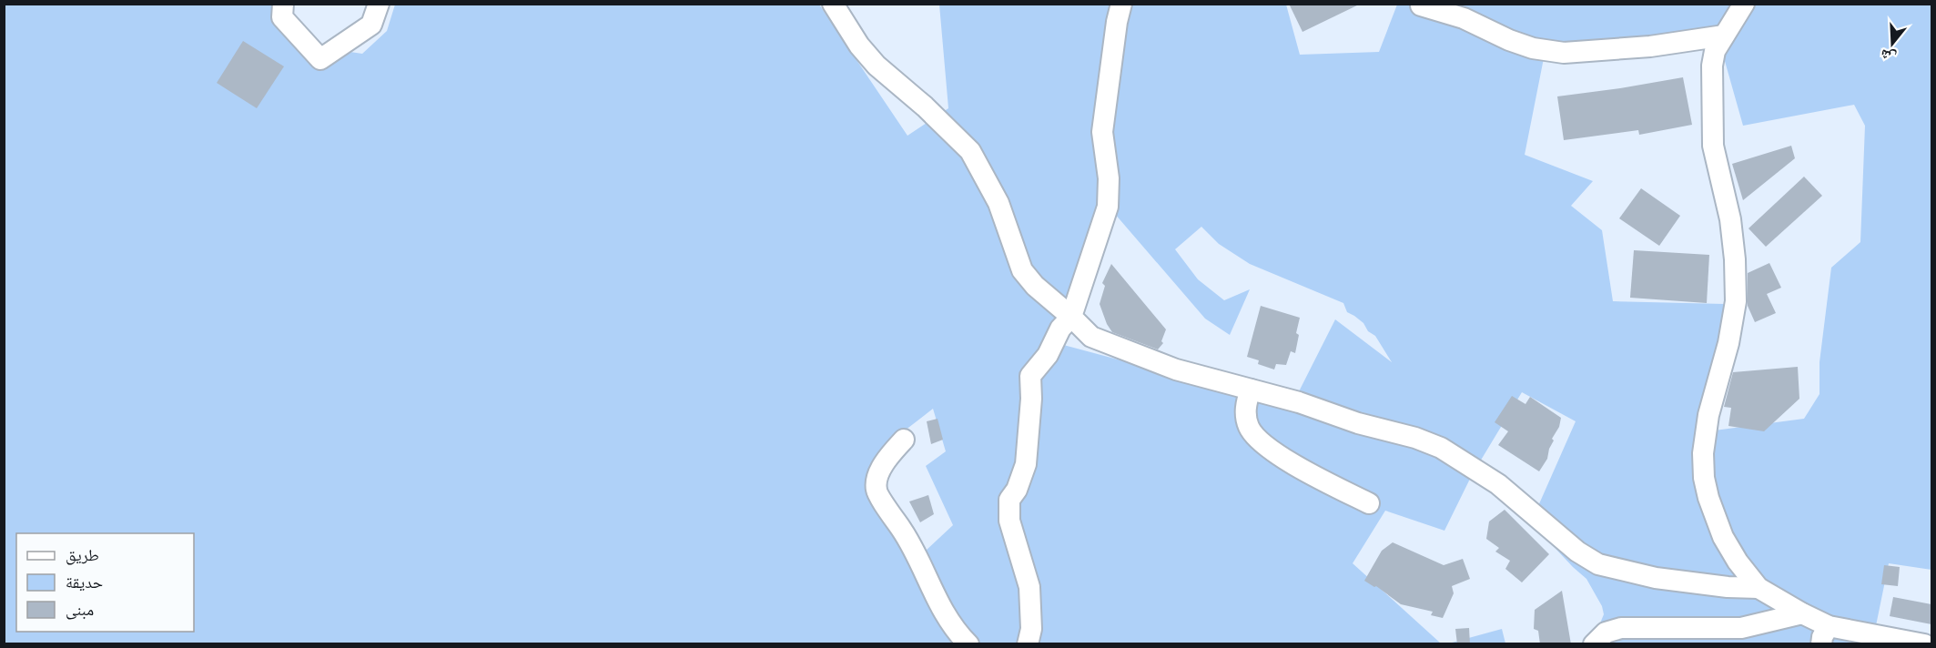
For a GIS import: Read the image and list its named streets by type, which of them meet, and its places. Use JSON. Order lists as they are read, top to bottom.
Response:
{
  "legend": ["طريق", "حديقة", "مبنى"],
  "north": "bottom"
}
